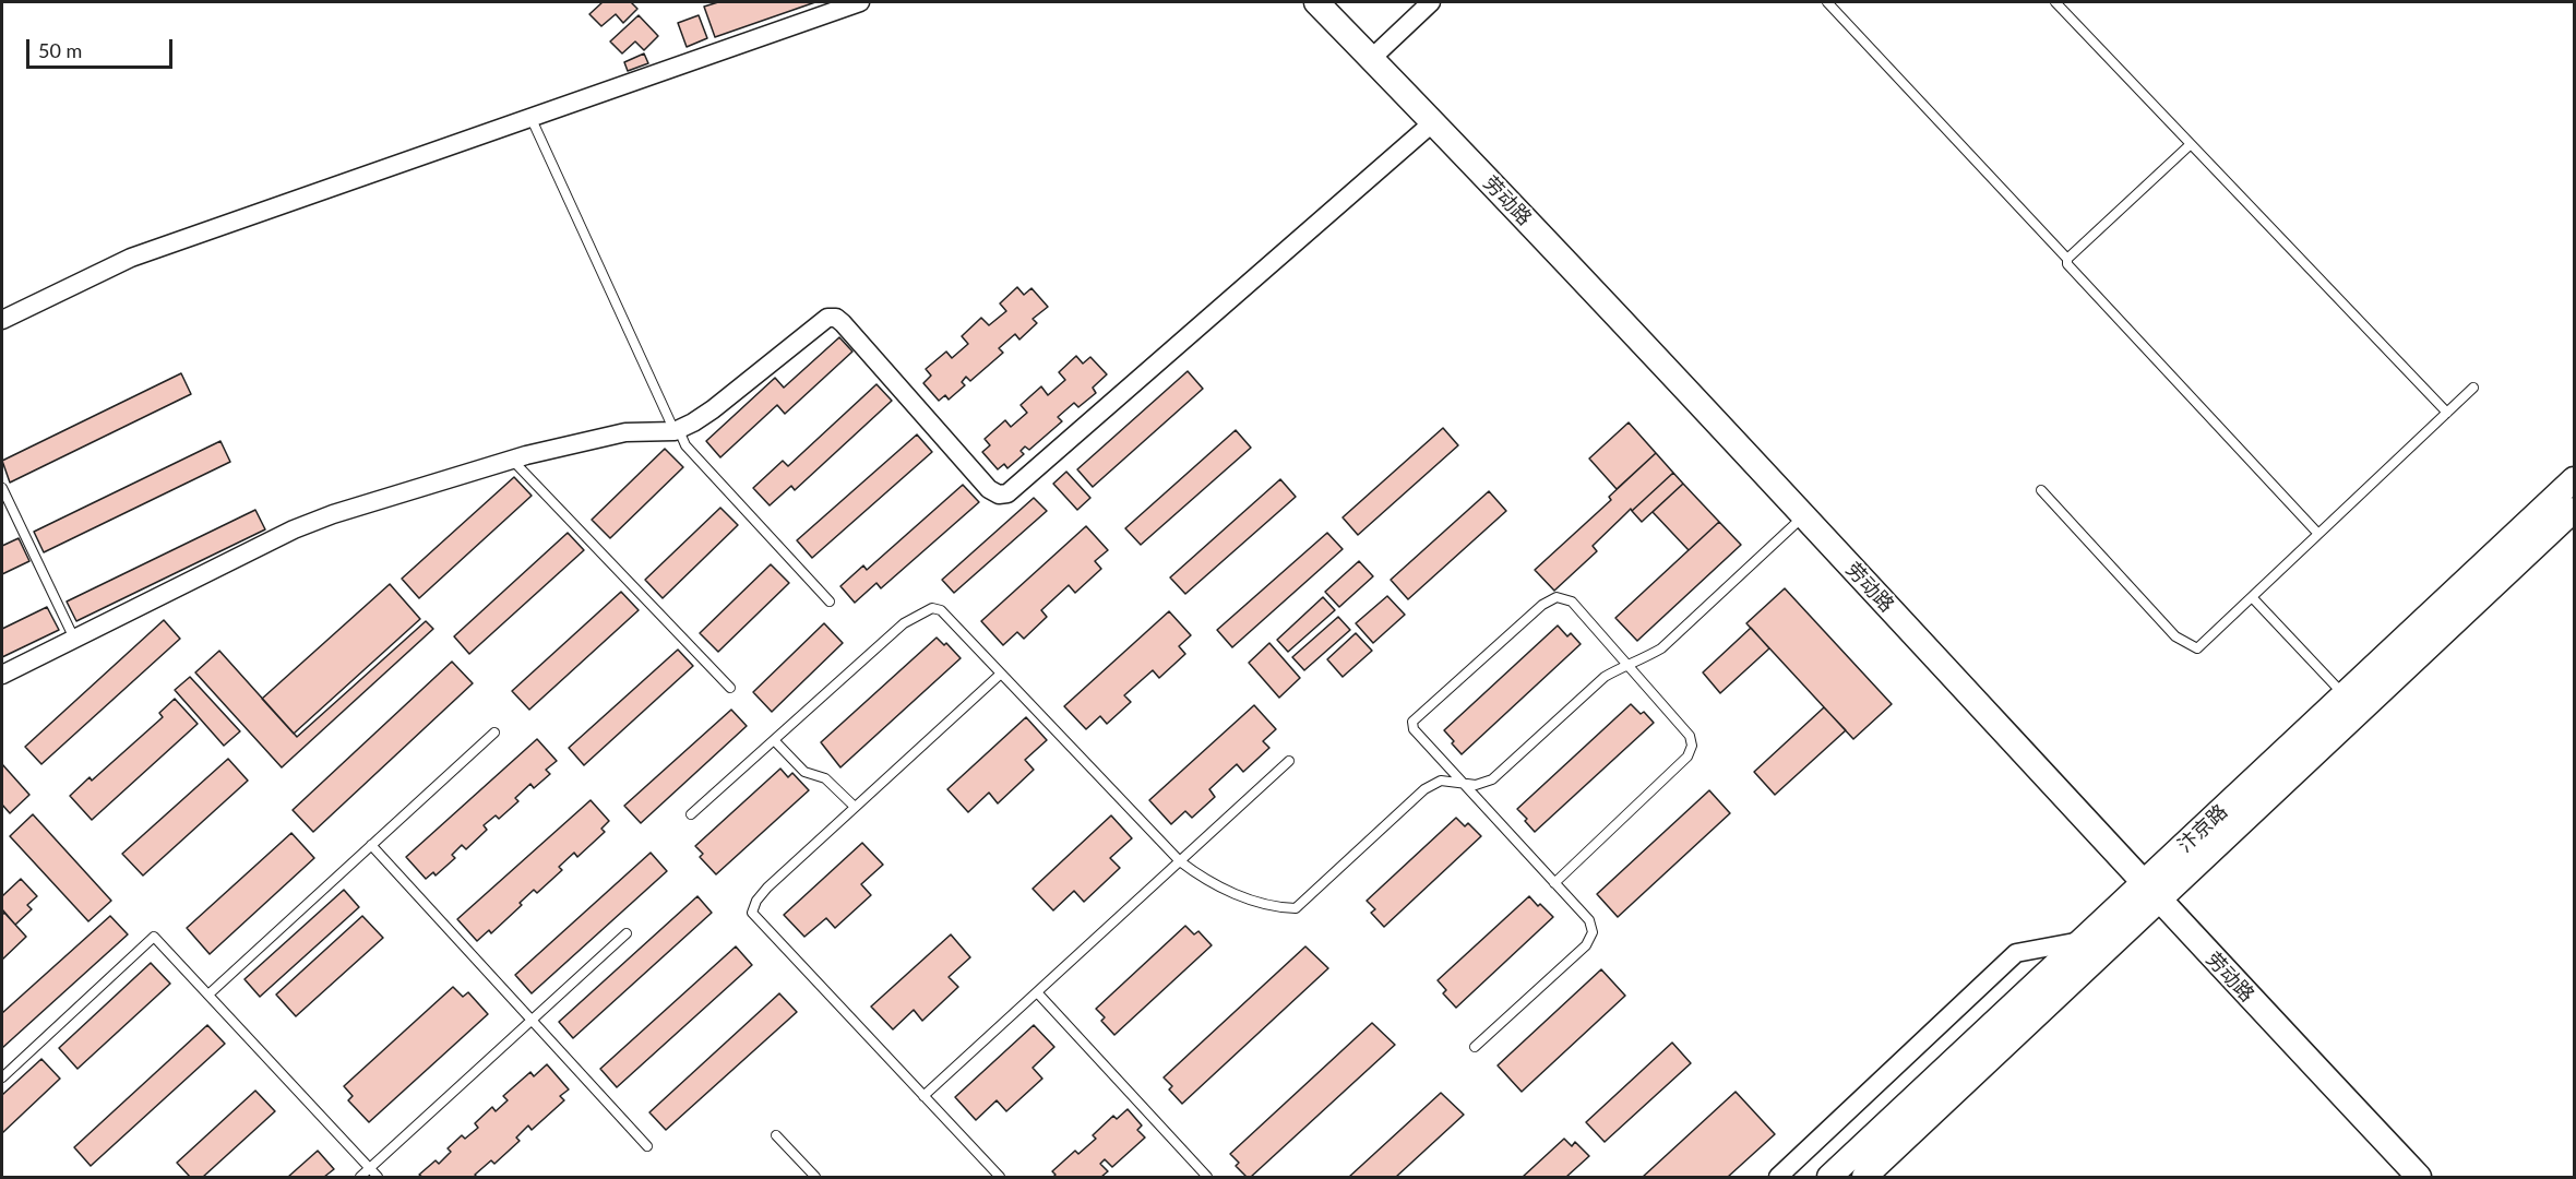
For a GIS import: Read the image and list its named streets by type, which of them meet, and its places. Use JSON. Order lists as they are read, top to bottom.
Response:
{
  "streets": {
    "main road": ["劳动路", "汴京路"]
  },
  "crossings": [
    ["劳动路", "汴京路"]
  ],
  "scale_bar": "50 m"
}
